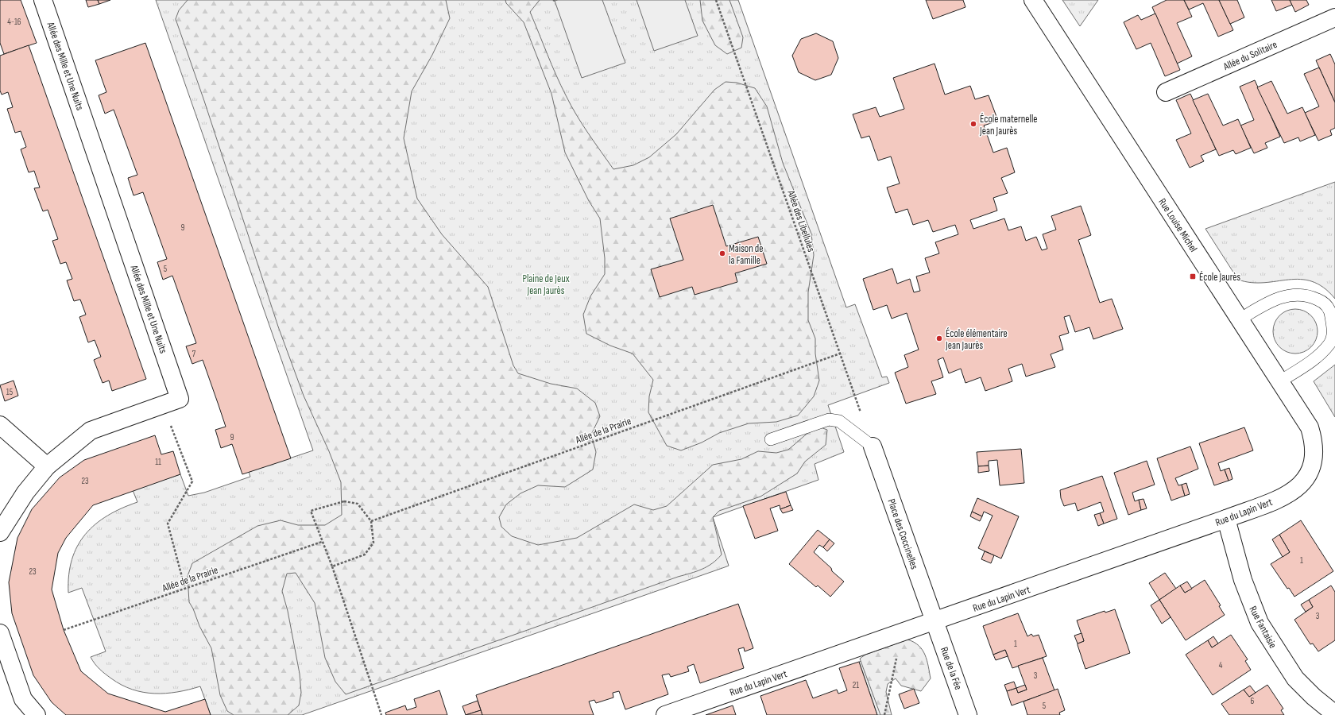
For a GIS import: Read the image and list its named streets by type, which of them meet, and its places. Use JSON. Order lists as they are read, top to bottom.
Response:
{
  "streets": {
    "street": [
      "Allée du Solitaire",
      "Allée des Mille et Une Nuits",
      "Rue Louise Michel",
      "Rue du Lapin Vert",
      "Place des Coccinelles",
      "Rue Fantaisie",
      "Rue de la Fée"
    ],
    "path": ["Allée des Libellules", "Allée de la Prairie"]
  },
  "crossings": [
    ["Allée des Libellules", "Allée de la Prairie"],
    ["Allée des Libellules", "Place des Coccinelles"],
    ["Rue Louise Michel", "Rue du Lapin Vert"],
    ["Rue du Lapin Vert", "Place des Coccinelles"],
    ["Rue du Lapin Vert", "Rue Fantaisie"],
    ["Rue du Lapin Vert", "Rue de la Fée"],
    ["Place des Coccinelles", "Rue de la Fée"]
  ],
  "parks": ["Plaine de Jeux Jean Jaurès"],
  "places": {
    "other": ["École maternelle Jean Jaurès", "Maison de la Famille", "École élémentaire Jean Jaurès"],
    "transit": ["École Jaurès"]
  },
  "house_numbers": [
    "4-16",
    "9",
    "5",
    "7",
    "15",
    "9",
    "11",
    "23",
    "1",
    "23",
    "3",
    "1",
    "4",
    "3",
    "21",
    "6",
    "5"
  ]
}
